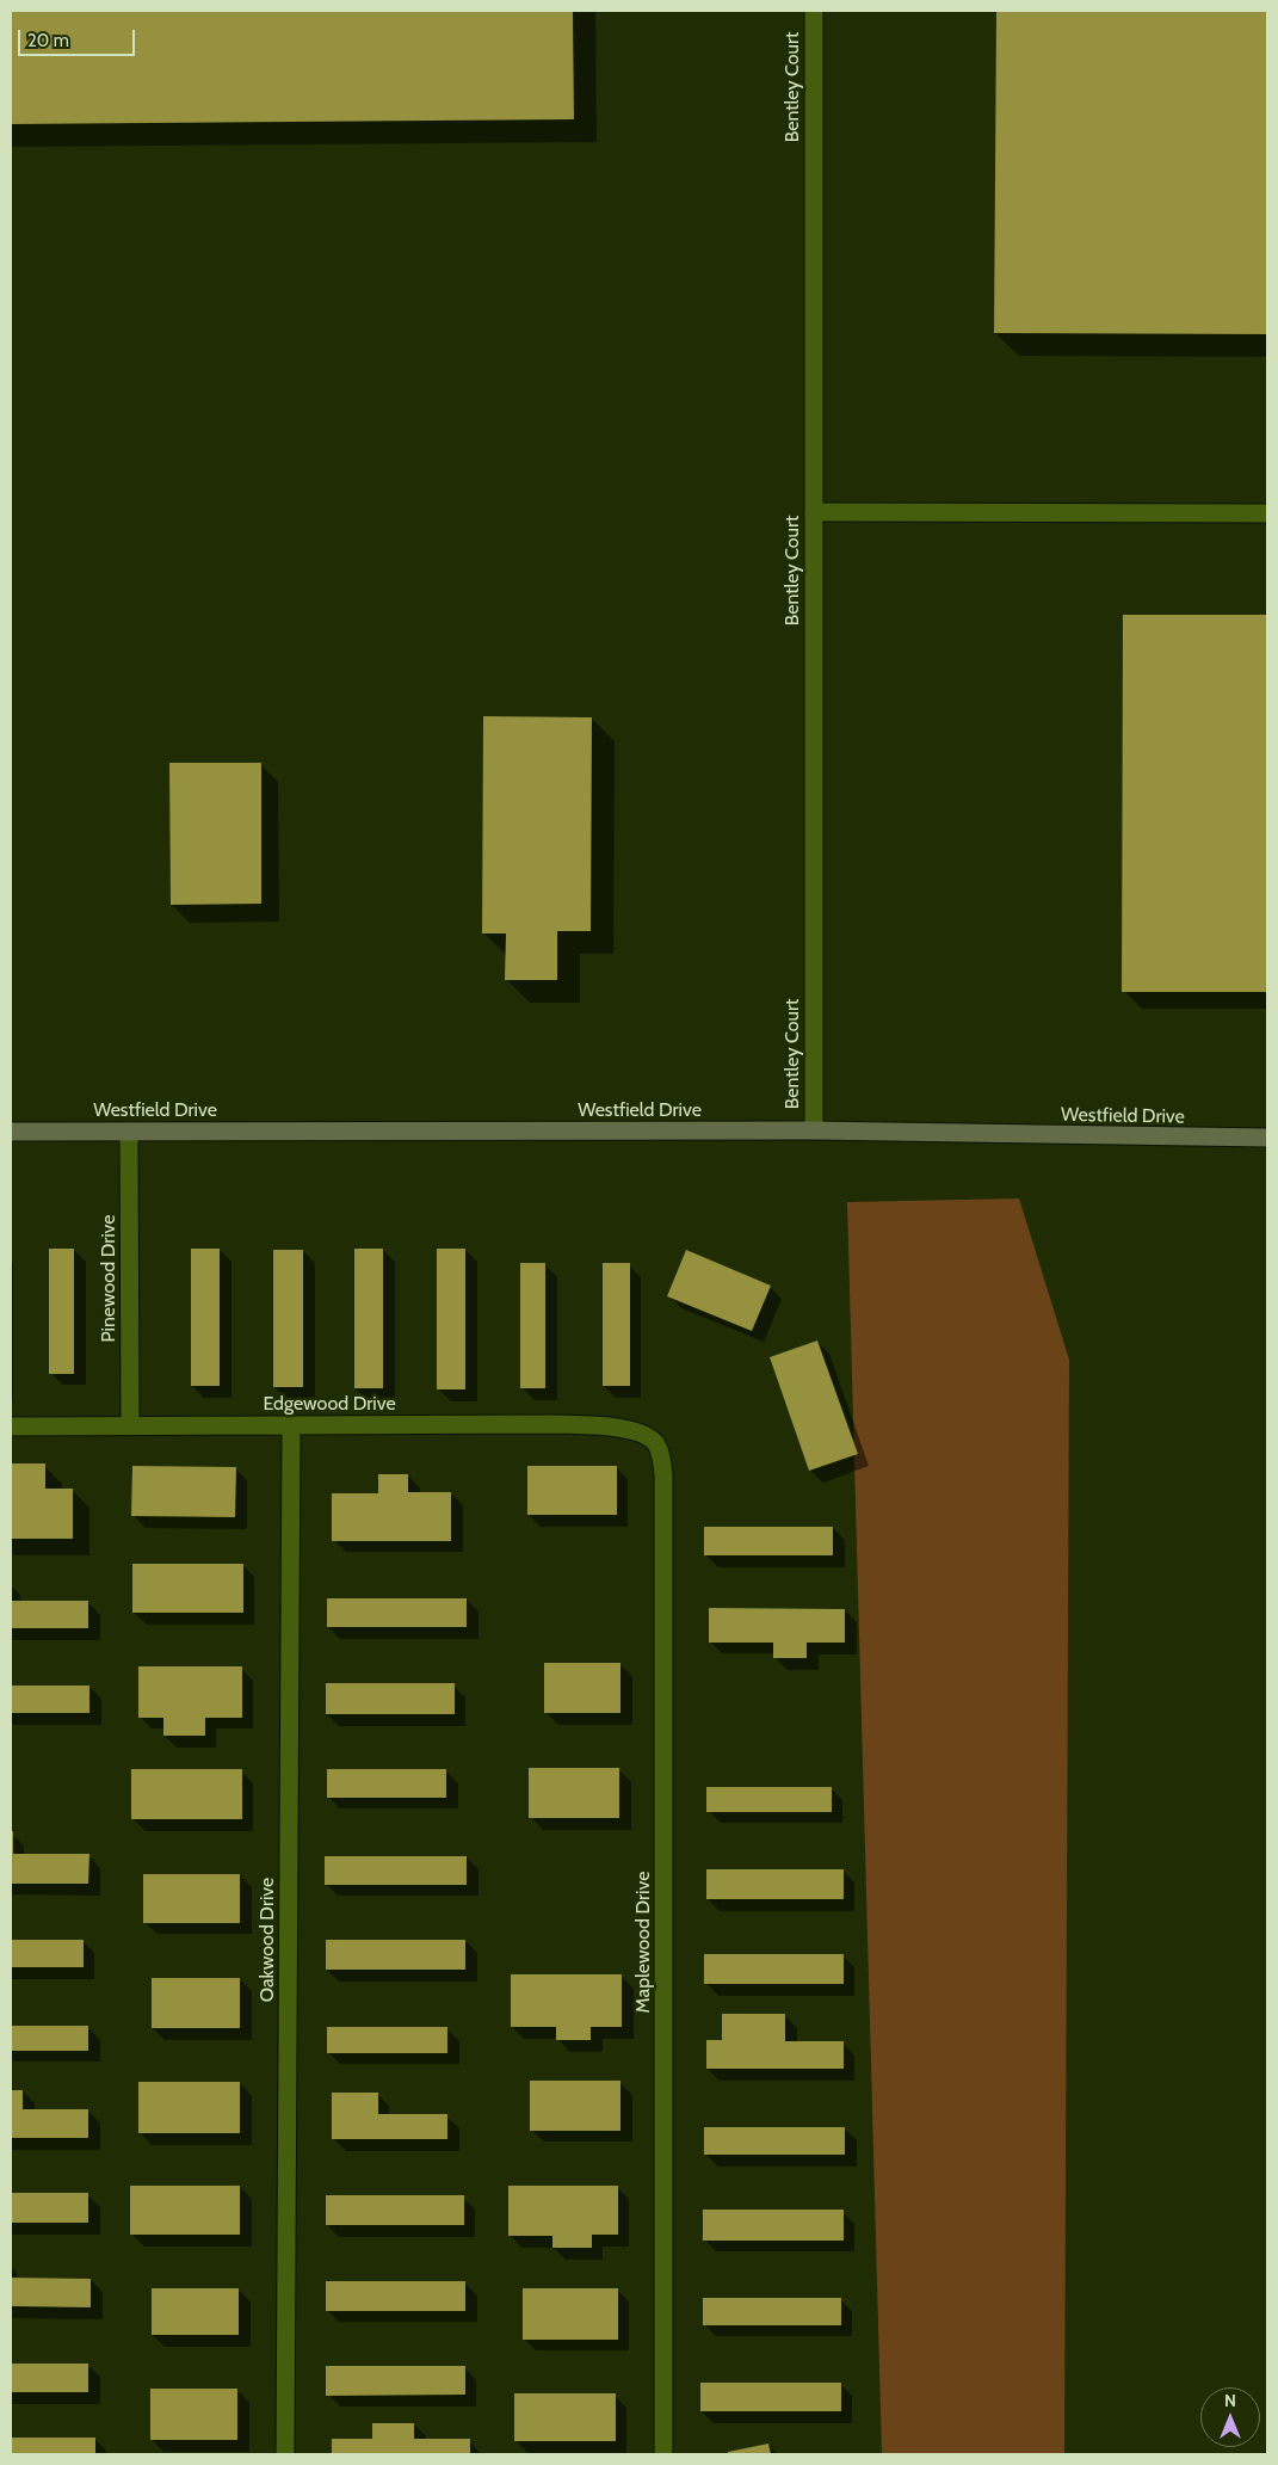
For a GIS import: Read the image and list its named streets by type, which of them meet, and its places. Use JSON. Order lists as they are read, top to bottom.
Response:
{
  "streets": {
    "street": [
      "Bentley Court",
      "Westfield Drive",
      "Pinewood Drive",
      "Edgewood Drive",
      "Oakwood Drive",
      "Maplewood Drive"
    ]
  },
  "crossings": [
    ["Bentley Court", "Westfield Drive"],
    ["Westfield Drive", "Pinewood Drive"],
    ["Pinewood Drive", "Edgewood Drive"],
    ["Edgewood Drive", "Oakwood Drive"],
    ["Edgewood Drive", "Maplewood Drive"]
  ],
  "scale_bar": "20 m",
  "north": "top"
}
